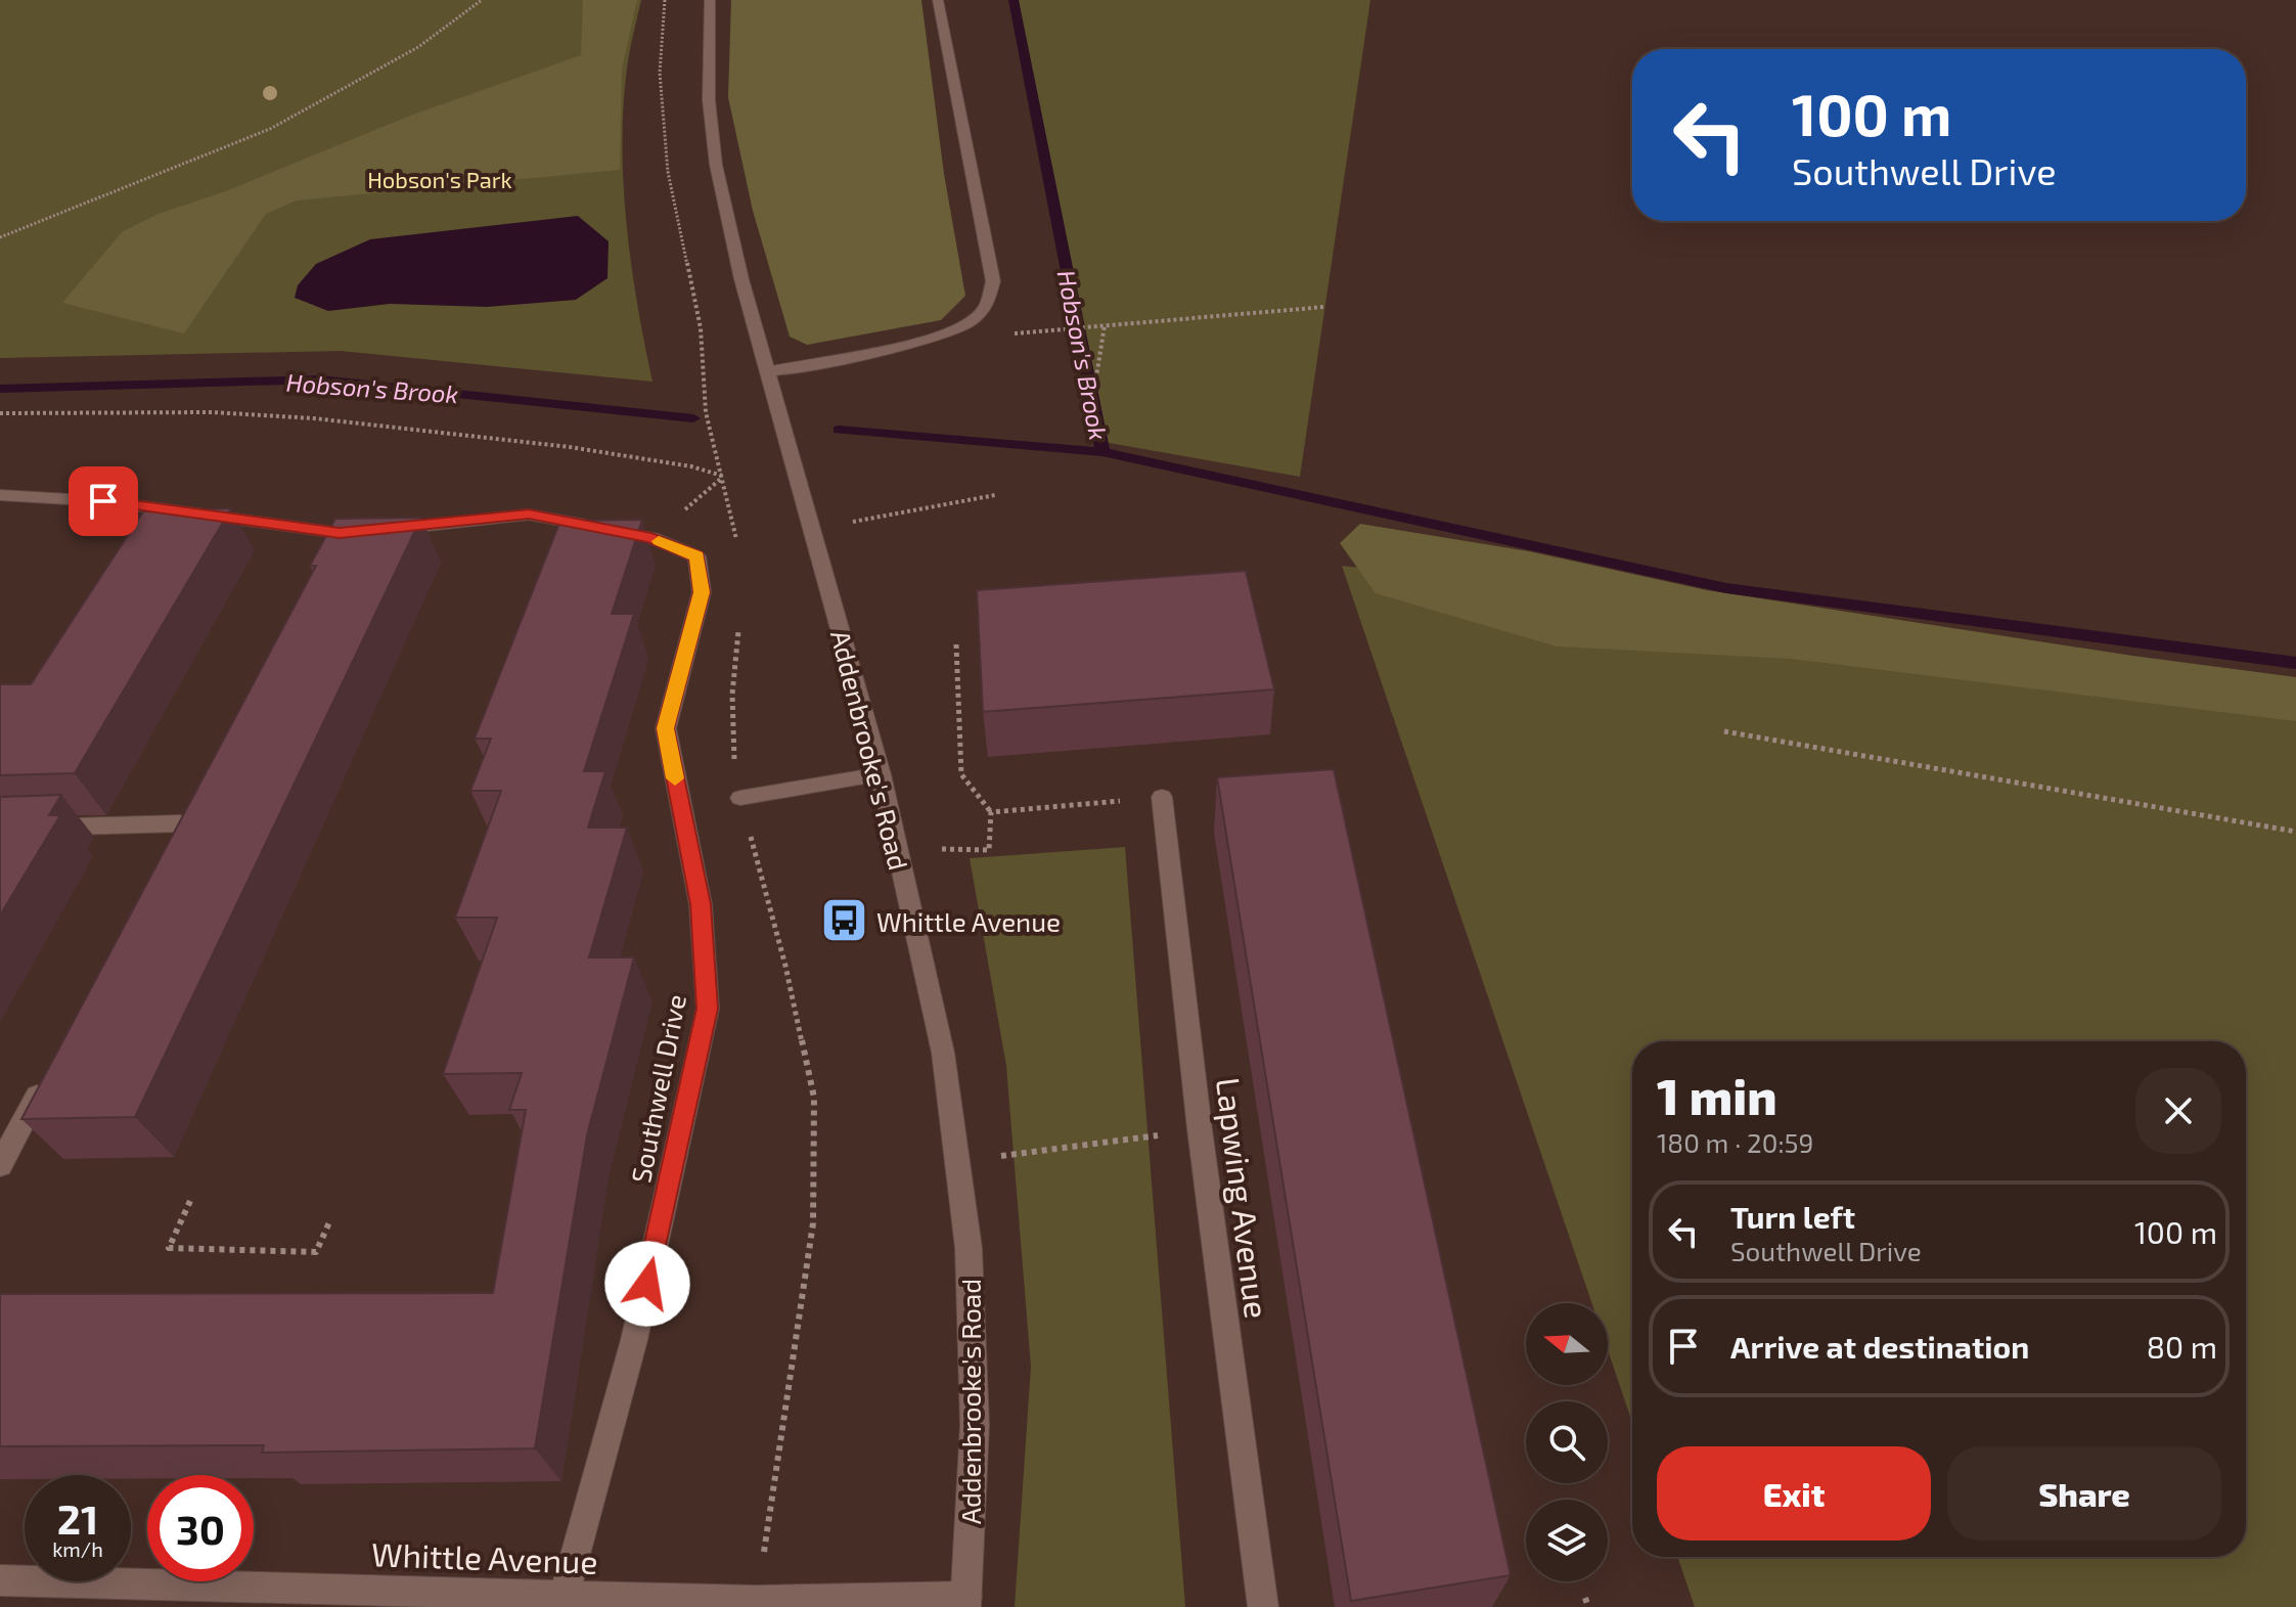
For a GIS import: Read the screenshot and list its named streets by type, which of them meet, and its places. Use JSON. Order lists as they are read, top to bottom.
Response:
{
  "streets": {
    "street": [
      "Addenbrooke's Road",
      "Southwell Drive",
      "Lapwing Avenue",
      "Whittle Avenue"
    ]
  },
  "crossings": [
    ["Addenbrooke's Road", "Whittle Avenue"],
    ["Southwell Drive", "Whittle Avenue"]
  ],
  "water": ["Hobson's Brook"],
  "parks": ["Hobson's Park"],
  "places": {
    "bus stop": ["Whittle Avenue"]
  },
  "north": "left",
  "page": {
    "turn": ["100 m", "Southwell Drive"],
    "heading": ["1 min", "180 m · 20:59"],
    "list": [
      {
        "name": "Turn left",
        "note": "Southwell Drive",
        "value": "100 m"
      },
      {
        "name": "Arrive at destination",
        "value": "80 m"
      }
    ],
    "buttons": ["Exit", "Share"],
    "speed": "21 km/h",
    "limit": "30"
  }
}
